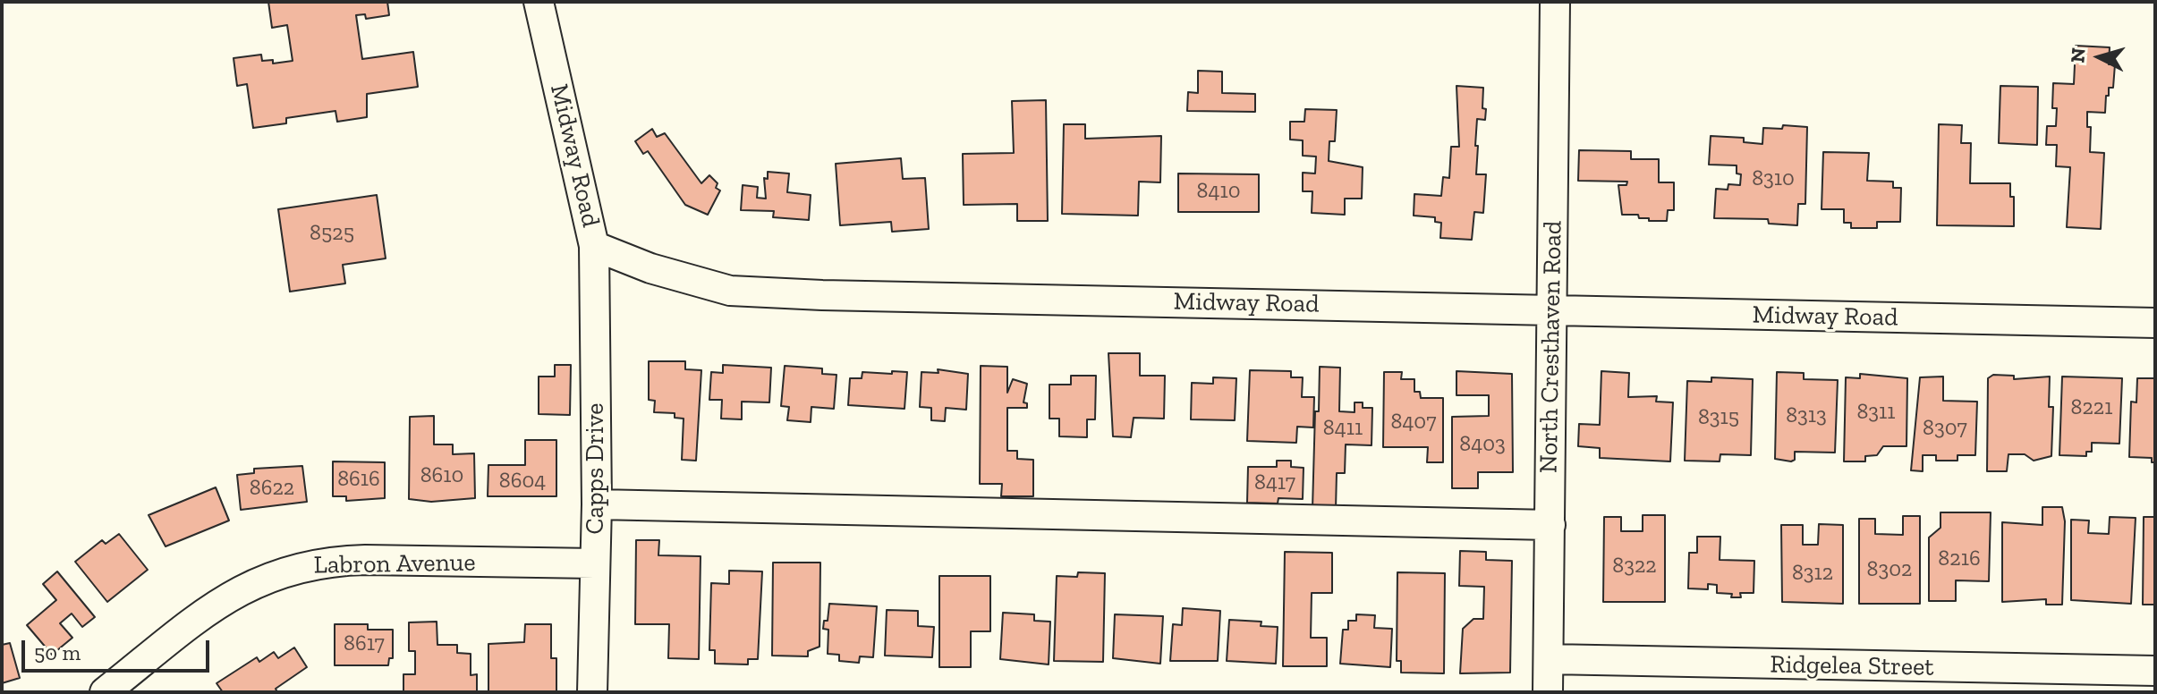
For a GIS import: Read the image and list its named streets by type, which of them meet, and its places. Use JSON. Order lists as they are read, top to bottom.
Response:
{
  "streets": {
    "street": [
      "Midway Road",
      "North Cresthaven Road",
      "Capps Drive",
      "Labron Avenue",
      "Ridgelea Street"
    ]
  },
  "crossings": [
    ["Midway Road", "North Cresthaven Road"],
    ["Midway Road", "Capps Drive"],
    ["North Cresthaven Road", "Ridgelea Street"],
    ["Capps Drive", "Labron Avenue"]
  ],
  "house_numbers": [
    "8310",
    "8410",
    "8525",
    "8221",
    "8311",
    "8313",
    "8315",
    "8407",
    "8411",
    "8307",
    "8403",
    "8610",
    "8616",
    "8604",
    "8417",
    "8622",
    "8216",
    "8322",
    "8302",
    "8312",
    "8617"
  ],
  "scale_bar": "50 m",
  "north": "left"
}
